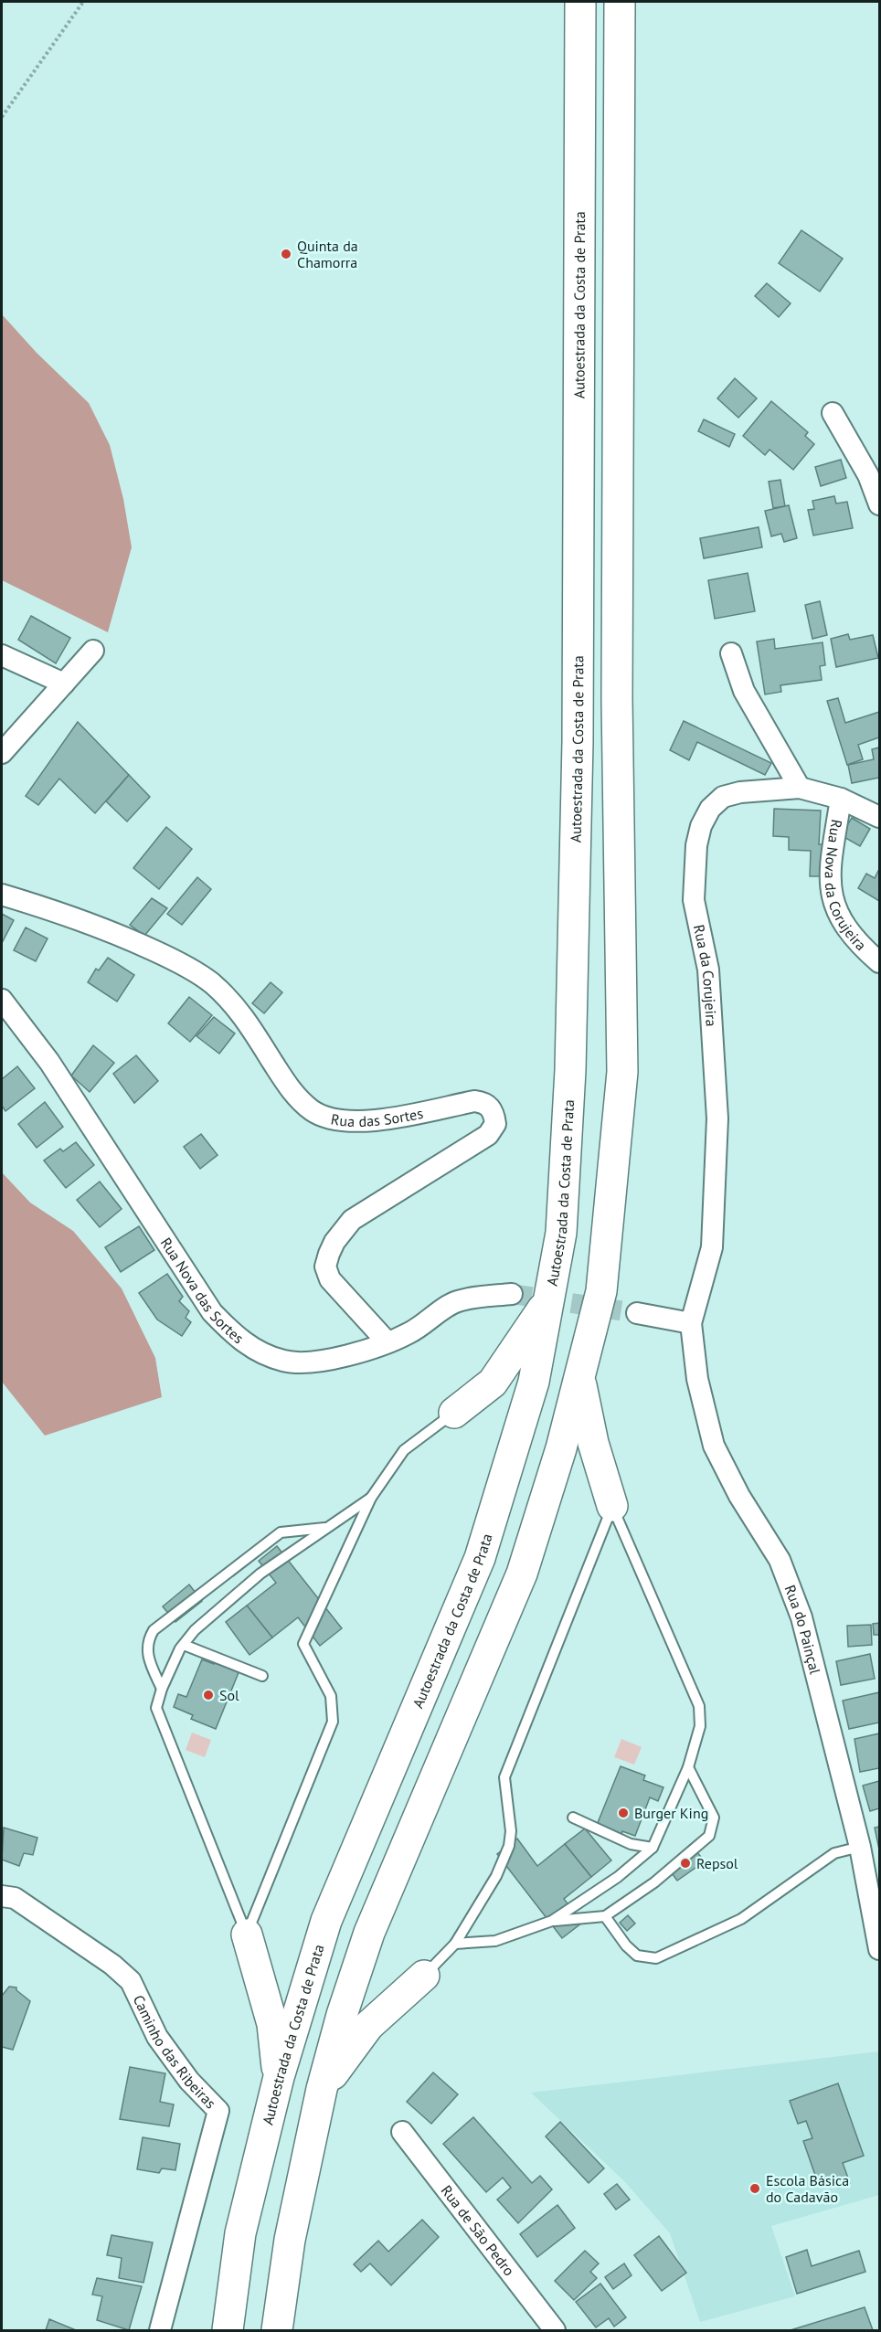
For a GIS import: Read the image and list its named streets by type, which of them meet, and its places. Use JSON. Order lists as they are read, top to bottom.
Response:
{
  "streets": {
    "highway": ["Autoestrada da Costa de Prata"],
    "street": [
      "Rua Nova da Corujeira",
      "Rua da Corujeira",
      "Rua das Sortes",
      "Rua Nova das Sortes",
      "Rua do Painçal",
      "Caminho das Ribeiras",
      "Rua de São Pedro"
    ]
  },
  "crossings": [
    ["Rua Nova da Corujeira", "Rua da Corujeira"],
    ["Rua da Corujeira", "Rua do Painçal"],
    ["Rua das Sortes", "Rua Nova das Sortes"]
  ],
  "places": [
    "Quinta da Chamorra",
    "Sol",
    "Burger King",
    "Repsol",
    "Escola Básica do Cadavão"
  ]
}
